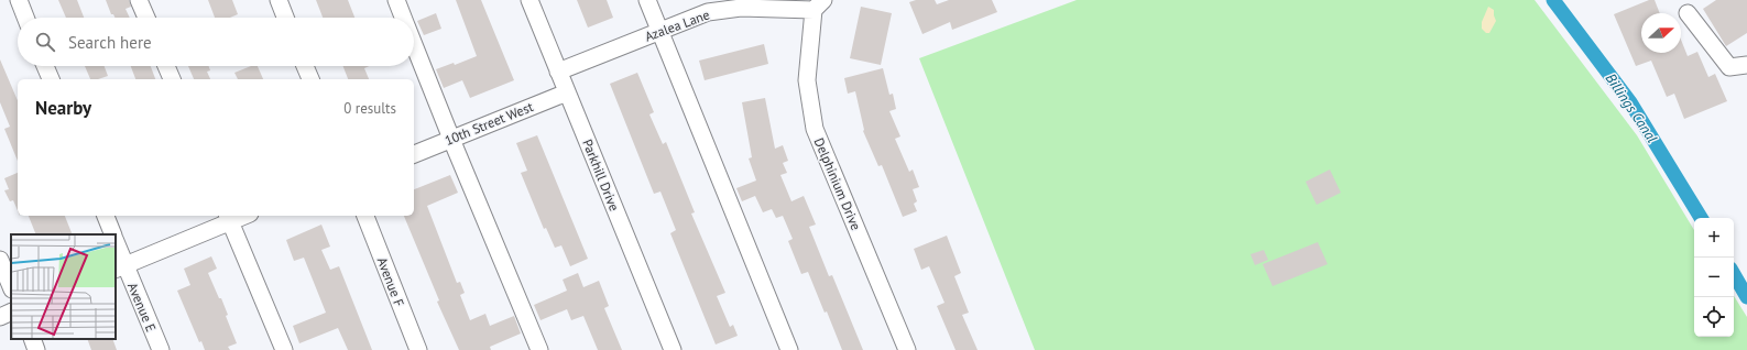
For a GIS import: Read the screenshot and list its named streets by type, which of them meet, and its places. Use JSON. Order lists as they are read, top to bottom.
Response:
{
  "streets": {
    "street": [
      "Azalea Lane",
      "10th Street West",
      "Parkhill Drive",
      "Delphinium Drive",
      "Avenue F",
      "Avenue E"
    ]
  },
  "crossings": [
    ["Azalea Lane", "Parkhill Drive"],
    ["Azalea Lane", "Delphinium Drive"],
    ["10th Street West", "Parkhill Drive"]
  ],
  "water": ["Billings Canal"],
  "north": "right",
  "page": {
    "search": "Search here",
    "heading": ["Nearby", "0 results"],
    "map_buttons": ["+", "−"]
  }
}
